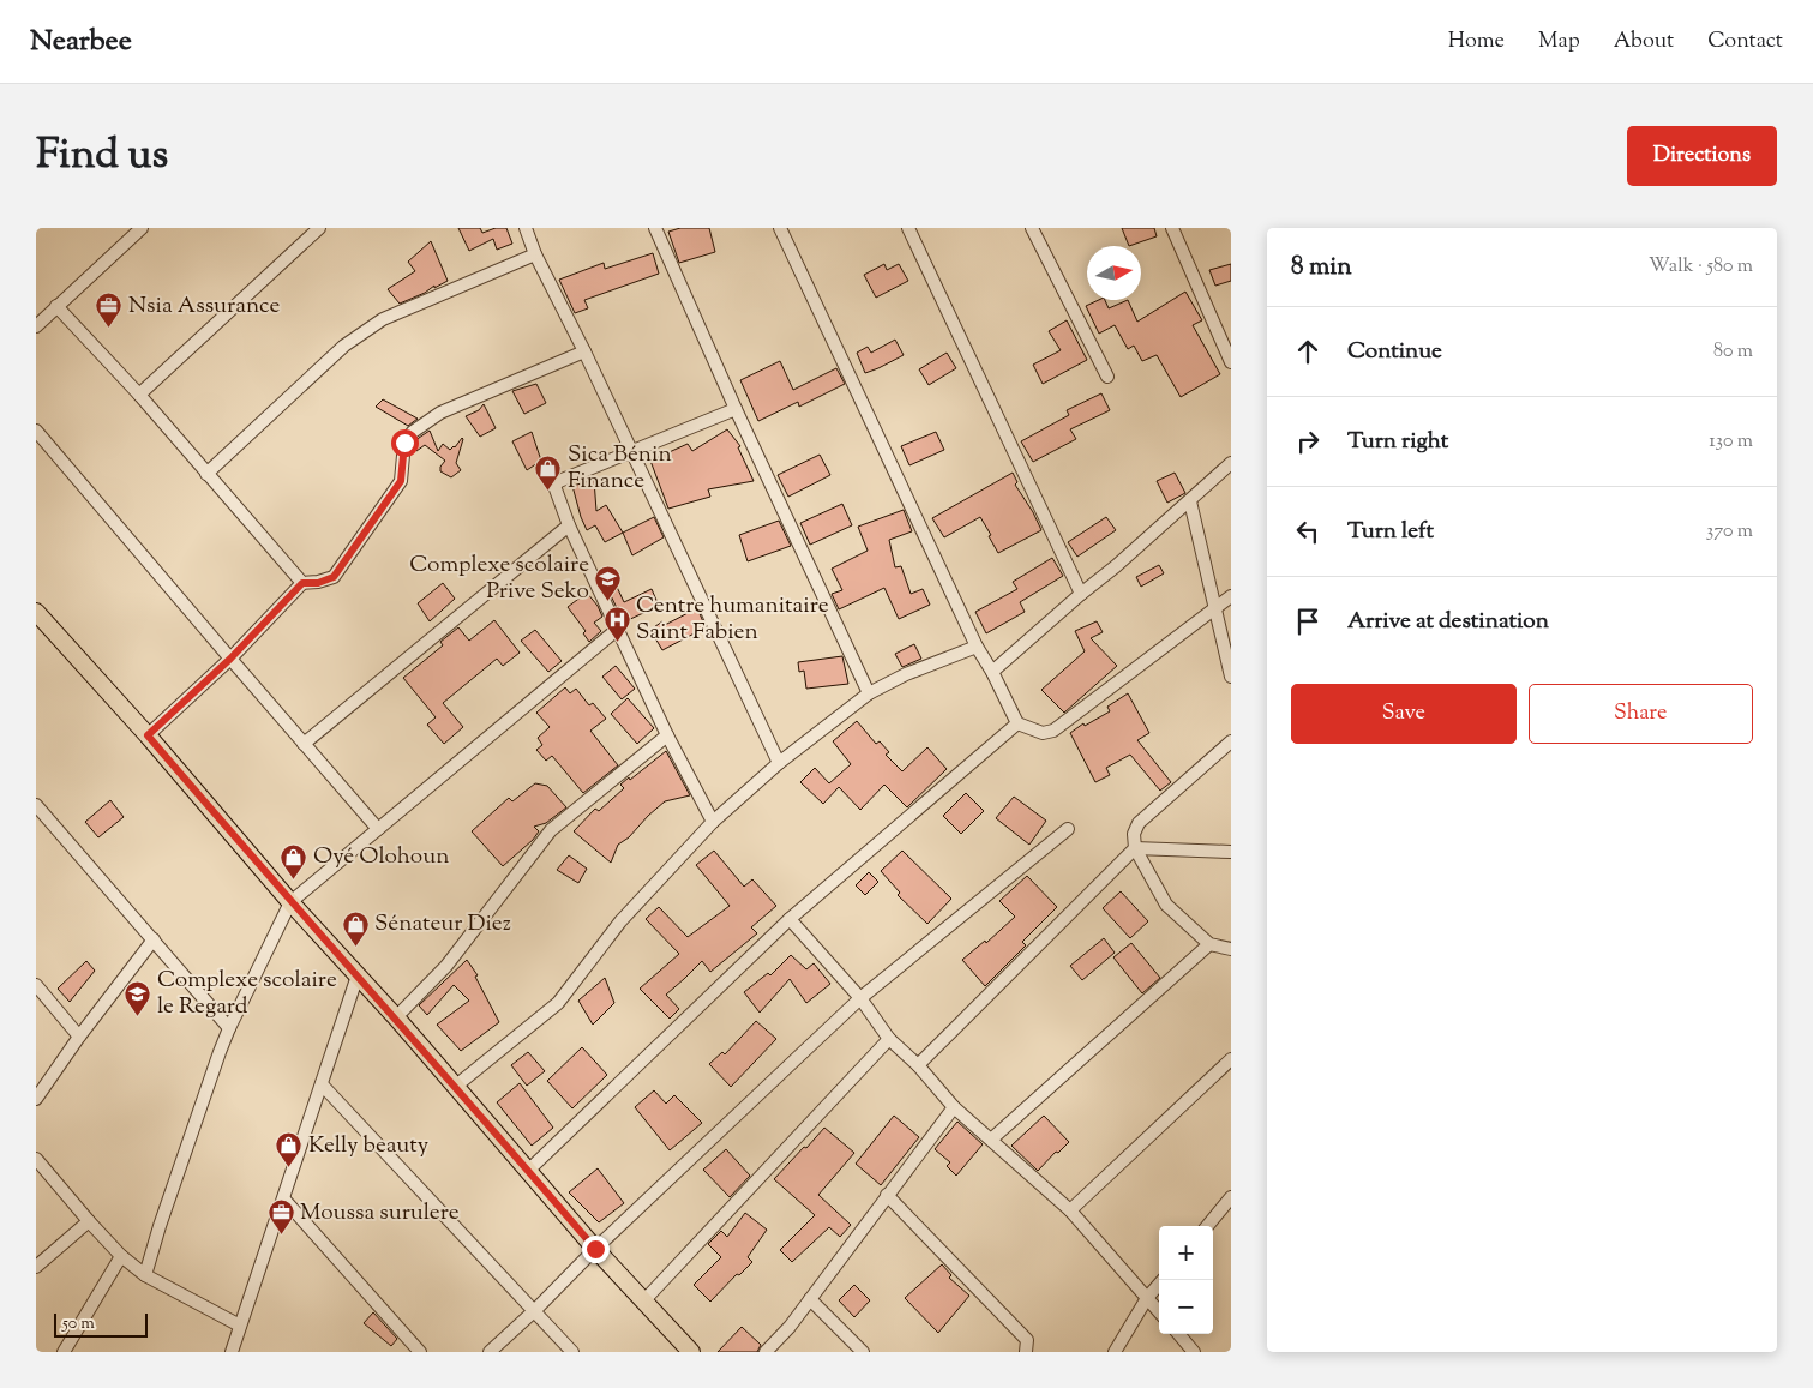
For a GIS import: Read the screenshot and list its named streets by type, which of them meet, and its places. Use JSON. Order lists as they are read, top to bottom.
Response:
{
  "places": {
    "office": ["Nsia Assurance", "Moussa surulere"],
    "shop": [
      "Sica Bénin Finance",
      "Oyé Olohoun",
      "Sénateur Diez",
      "Kelly beauty"
    ],
    "school or university": ["Complexe scolaire Prive Seko", "Complexe scolaire le Regard"],
    "hospital": ["Centre humanitaire Saint Fabien"]
  },
  "scale_bar": "50 m",
  "north": "right",
  "page": {
    "header": "Nearbee",
    "nav": [
      "Home",
      "Map",
      "About",
      "Contact"
    ],
    "title": "Find us",
    "buttons": [
      "Directions",
      ["Save", "Share"]
    ],
    "heading": ["8 min", "Walk · 580 m"],
    "list": [
      ["Continue", "80 m"],
      ["Turn right", "130 m"],
      ["Turn left", "370 m"],
      "Arrive at destination"
    ],
    "map_buttons": ["+", "−"],
    "scale": "50 m"
  }
}
